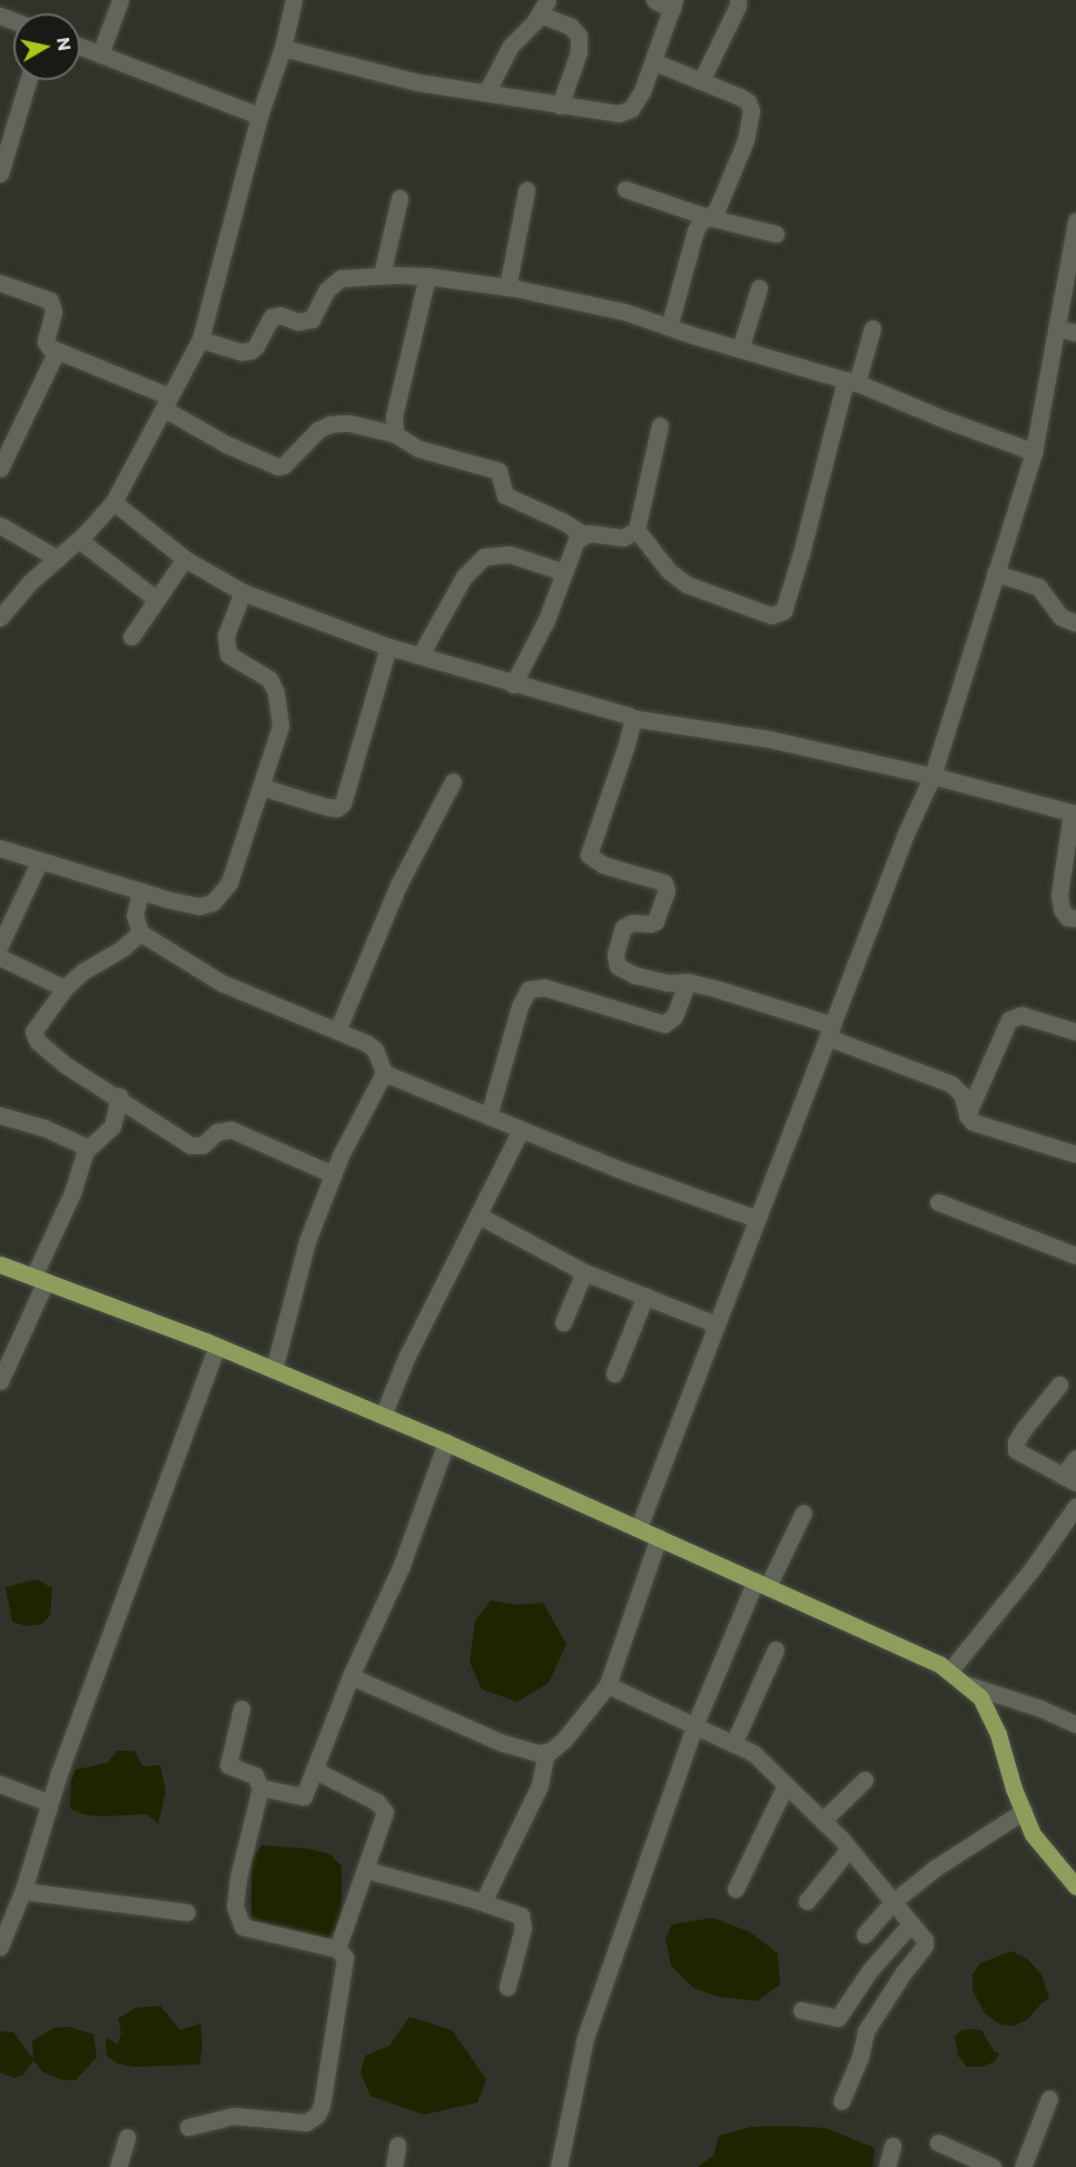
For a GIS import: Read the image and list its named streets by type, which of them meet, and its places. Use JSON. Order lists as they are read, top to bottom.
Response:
{
  "north": "right"
}
